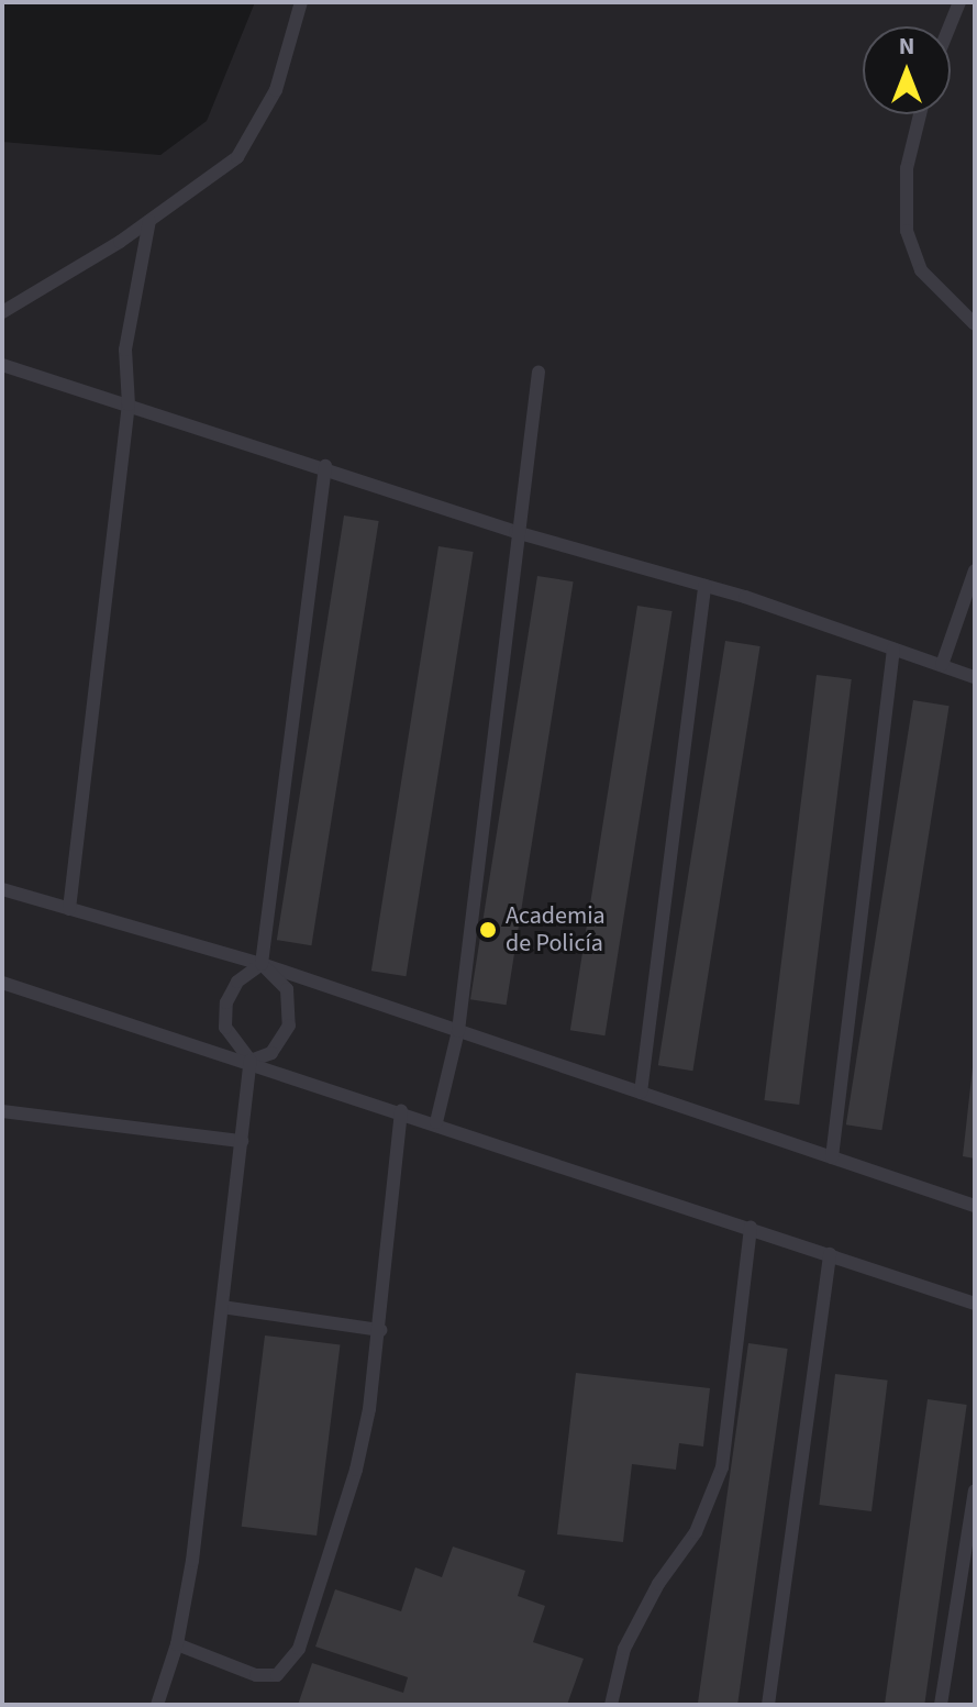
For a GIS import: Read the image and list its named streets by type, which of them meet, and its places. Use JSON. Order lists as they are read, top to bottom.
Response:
{
  "places": ["Academia de Policía"],
  "north": "top"
}
